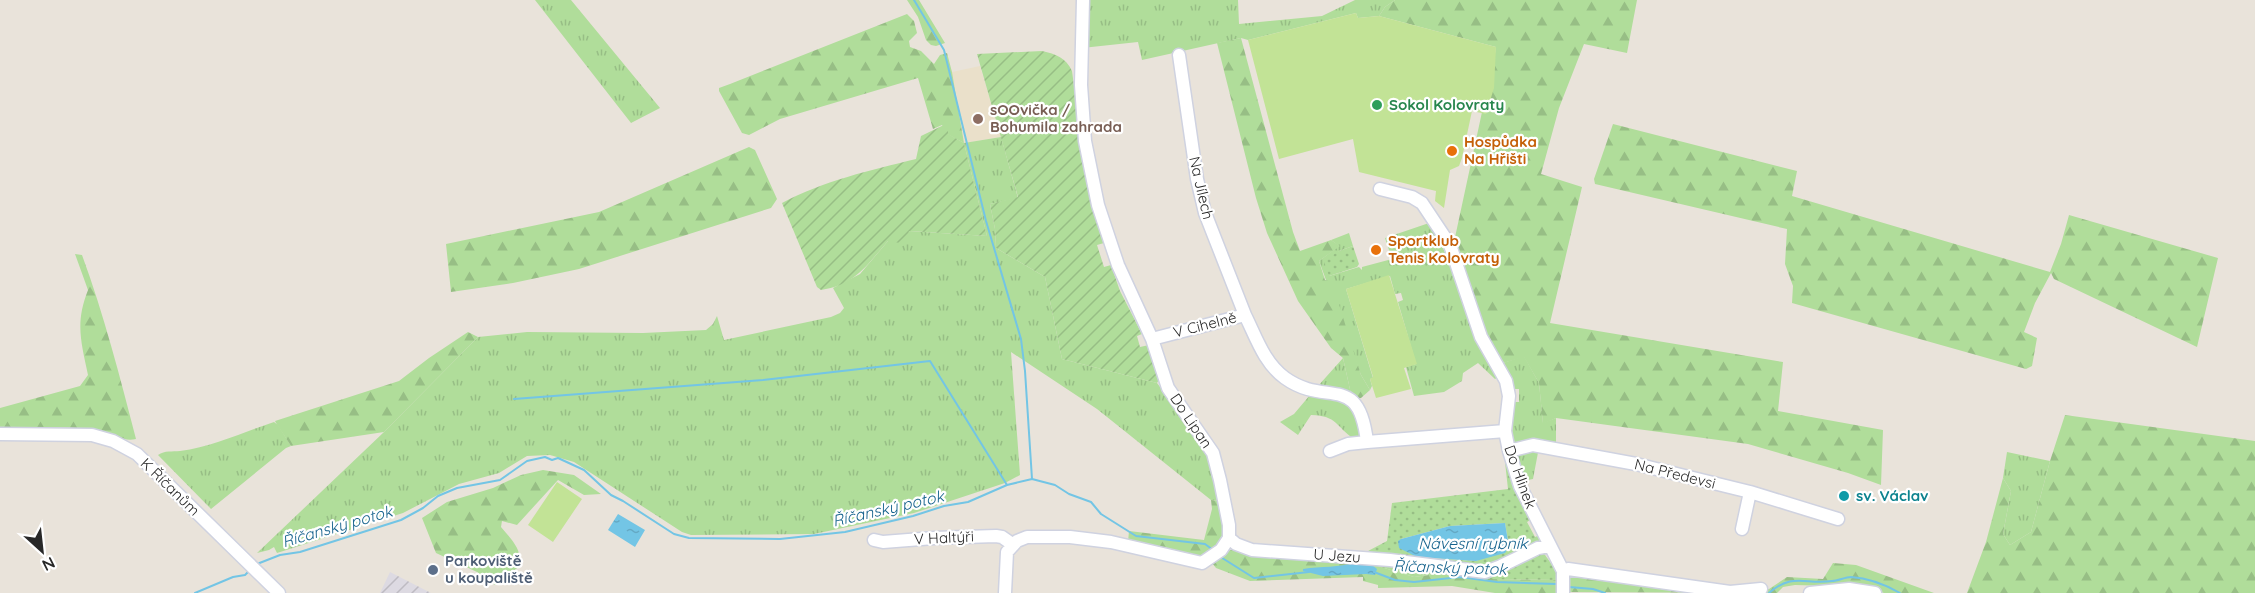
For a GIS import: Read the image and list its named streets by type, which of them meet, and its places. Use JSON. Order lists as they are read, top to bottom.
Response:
{
  "streets": {
    "street": [
      "Na Jílech",
      "V Cihelně",
      "Do Lipan",
      "Na Předevsi",
      "Do Hlinek",
      "K Říčanům",
      "V Haltýři",
      "U Jezu"
    ]
  },
  "crossings": [
    ["Na Jílech", "V Cihelně"],
    ["V Cihelně", "Do Lipan"],
    ["Do Lipan", "U Jezu"],
    ["Na Předevsi", "Do Hlinek"],
    ["Do Hlinek", "U Jezu"]
  ],
  "water": ["Říčanský potok", "Návesní rybník"],
  "places": [
    "Sokol Kolovraty",
    "sOOvička / Bohumila zahrada",
    "Hospůdka Na Hřišti",
    "Sportklub Tenis Kolovraty",
    "sv. Václav",
    "Parkoviště u koupaliště"
  ],
  "north": "bottom right"
}
